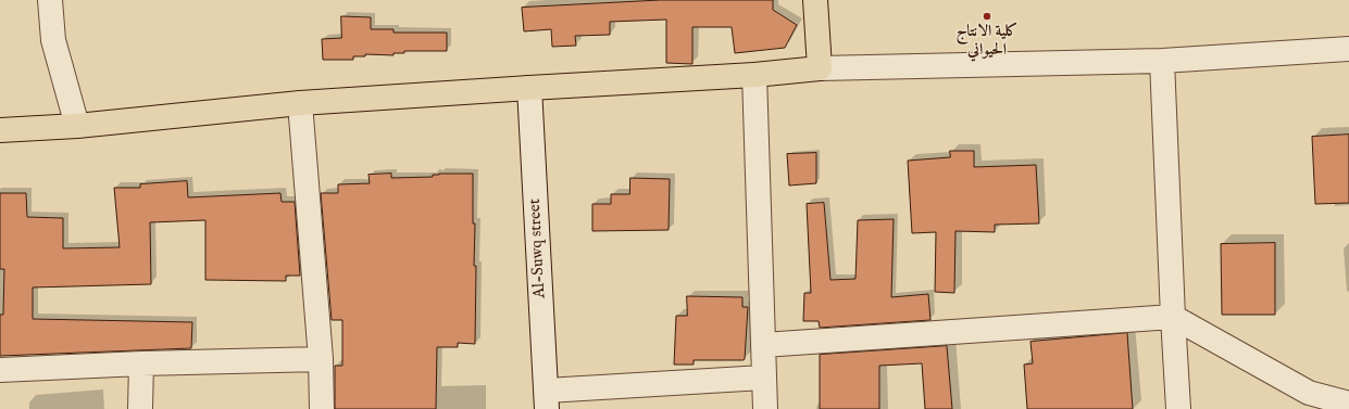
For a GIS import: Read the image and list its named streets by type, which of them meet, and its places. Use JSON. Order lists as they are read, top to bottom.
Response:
{
  "streets": {
    "street": ["Al-Suwq street"]
  },
  "places": ["كلية الانتاج الحيواني"]
}
